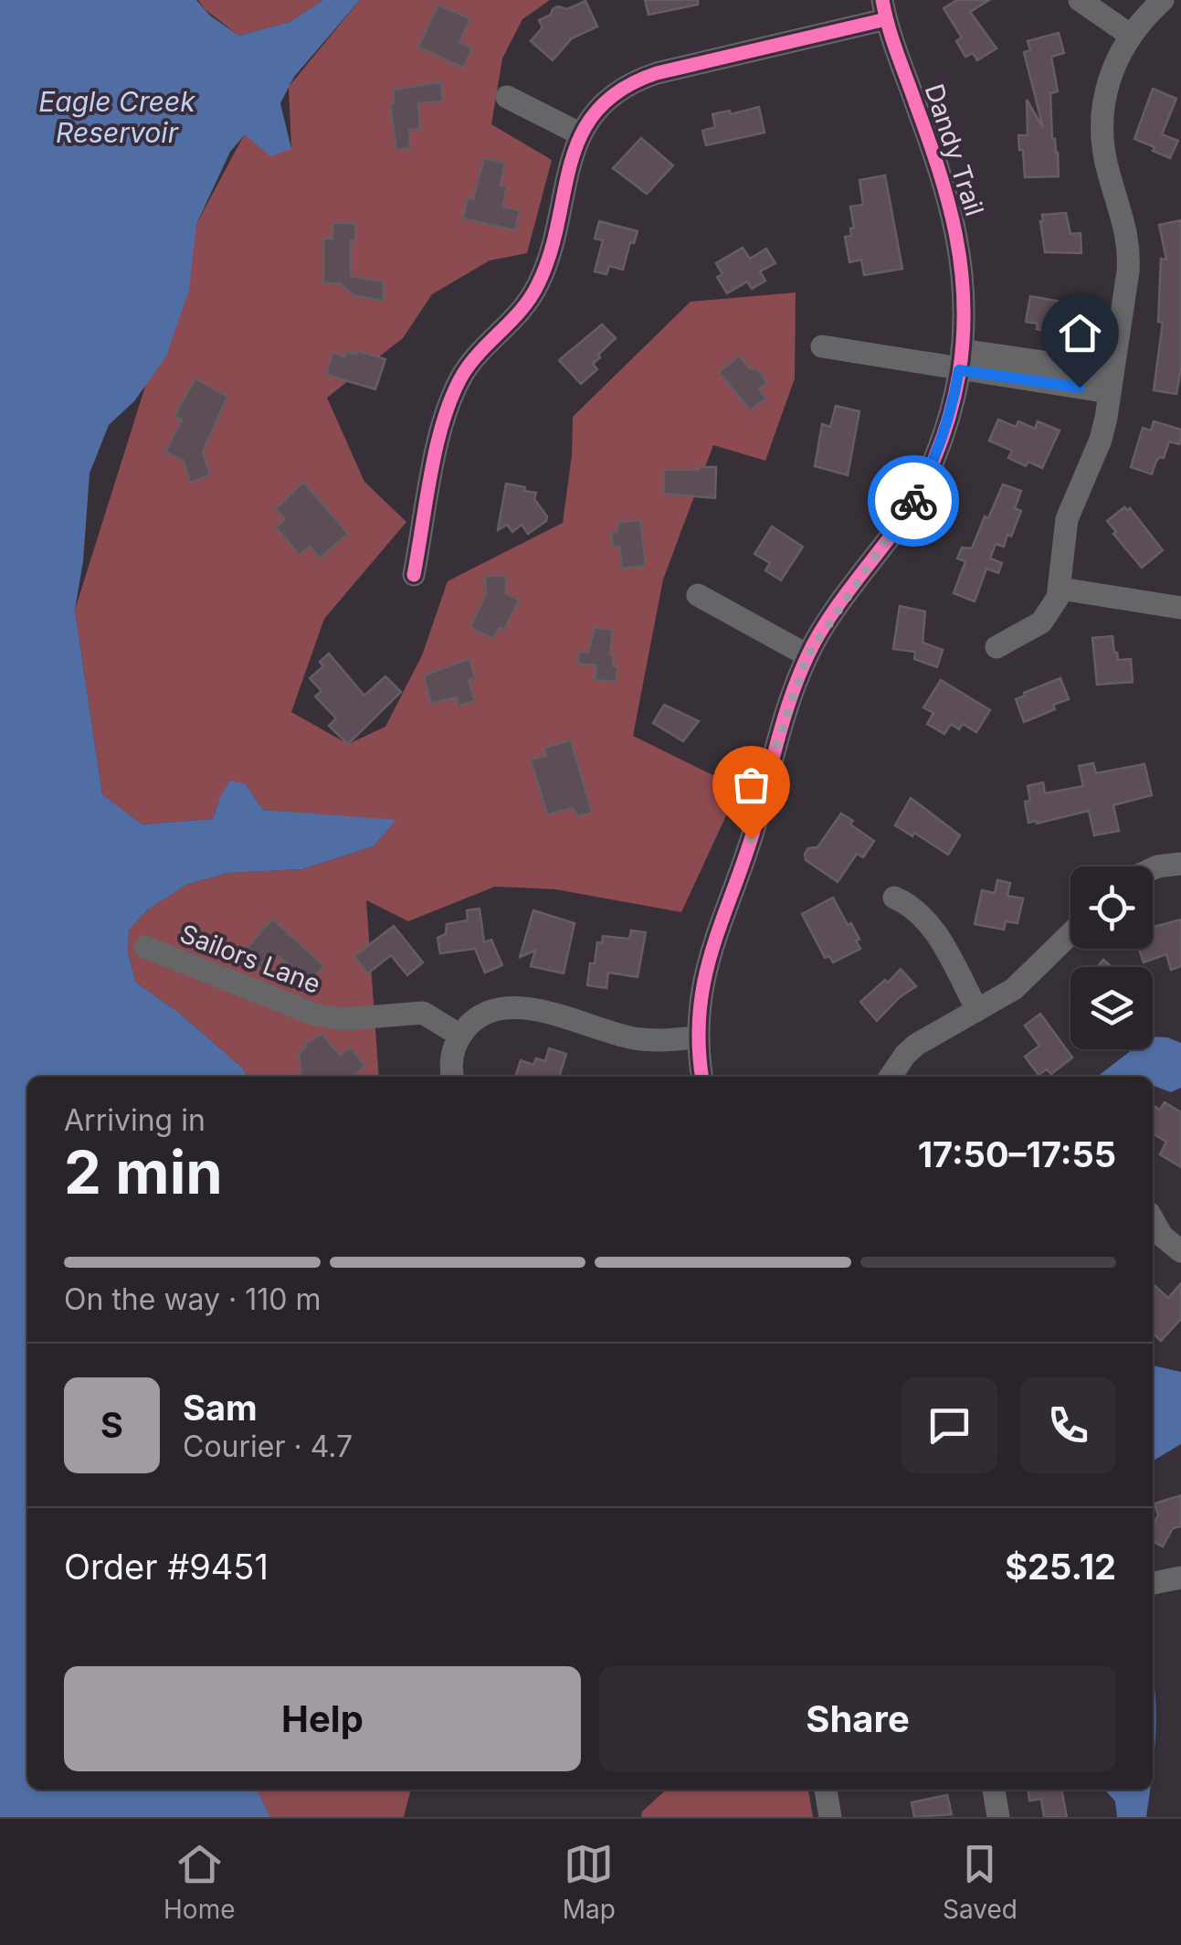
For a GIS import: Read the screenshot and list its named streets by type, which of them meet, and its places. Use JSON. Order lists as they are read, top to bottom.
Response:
{
  "streets": {
    "street": ["Dandy Trail", "Sailors Lane"]
  },
  "water": ["Eagle Creek Reservoir"],
  "page": {
    "heading": ["2 min", "Arriving in", "17:50–17:55"],
    "panel": [
      "Sam",
      "Courier · 4.7",
      "Order #9451",
      "$25.12"
    ],
    "bar": "On the way · 110 m",
    "round": "S",
    "buttons": ["Help", "Share"],
    "tabs": ["Home", "Map", "Saved"]
  }
}
